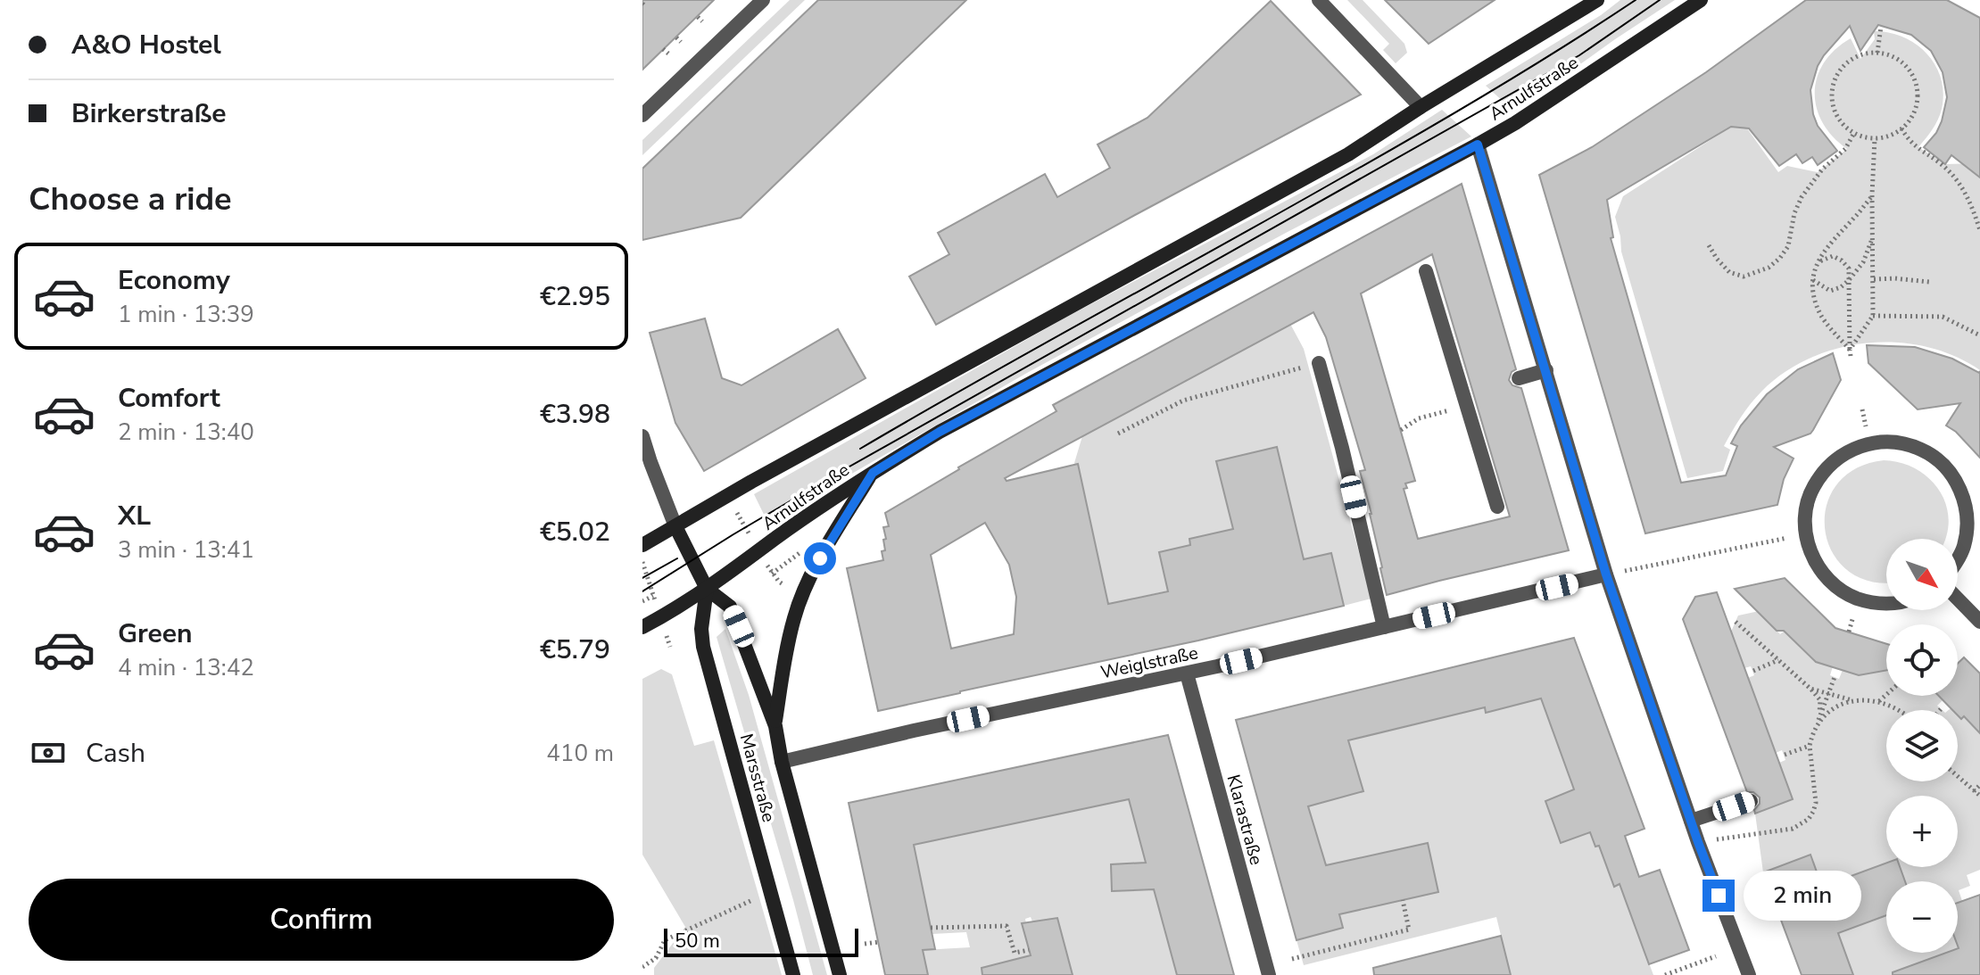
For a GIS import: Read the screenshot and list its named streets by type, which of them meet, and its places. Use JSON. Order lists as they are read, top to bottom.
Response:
{
  "streets": {
    "main road": ["Arnulfstraße", "Marsstraße"],
    "street": ["Weiglstraße", "Klarastraße"]
  },
  "crossings": [
    ["Arnulfstraße", "Marsstraße"],
    ["Weiglstraße", "Marsstraße"],
    ["Weiglstraße", "Klarastraße"]
  ],
  "scale_bar": "50 m",
  "north": "bottom right",
  "page": {
    "banner": ["A&O Hostel", "Birkerstraße"],
    "heading": "Choose a ride",
    "list": [
      {
        "name": "Economy",
        "note": "1 min · 13:39",
        "value": "€2.95"
      },
      {
        "name": "Comfort",
        "note": "2 min · 13:40",
        "value": "€3.98"
      },
      {
        "name": "XL",
        "note": "3 min · 13:41",
        "value": "€5.02"
      },
      {
        "name": "Green",
        "note": "4 min · 13:42",
        "value": "€5.79"
      }
    ],
    "map_buttons": ["+", "−"],
    "pay": ["Cash", "410 m"],
    "buttons": "Confirm",
    "bubble": "2 min",
    "scale": "50 m"
  }
}
